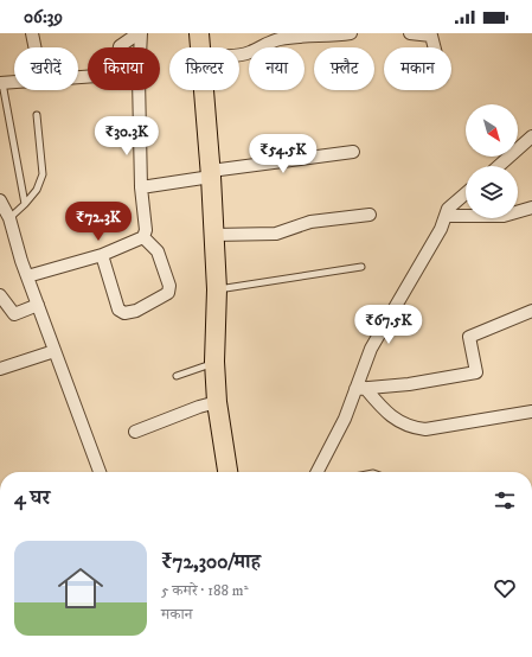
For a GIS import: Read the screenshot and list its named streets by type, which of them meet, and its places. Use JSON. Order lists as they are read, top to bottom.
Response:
{
  "north": "bottom right",
  "page": {
    "status": "06:39",
    "chip": [
      "खरीदें",
      "किराया",
      "फ़िल्टर",
      "नया",
      "फ़्लैट",
      "मकान"
    ],
    "price": [
      "₹30.3K",
      "₹54.5K",
      "₹72.3K",
      "₹67.5K"
    ],
    "heading": "4 घर",
    "list": [
      {
        "name": "₹72,300/माह",
        "note": "5 कमरे · 188 m² · मकान"
      }
    ]
  }
}
